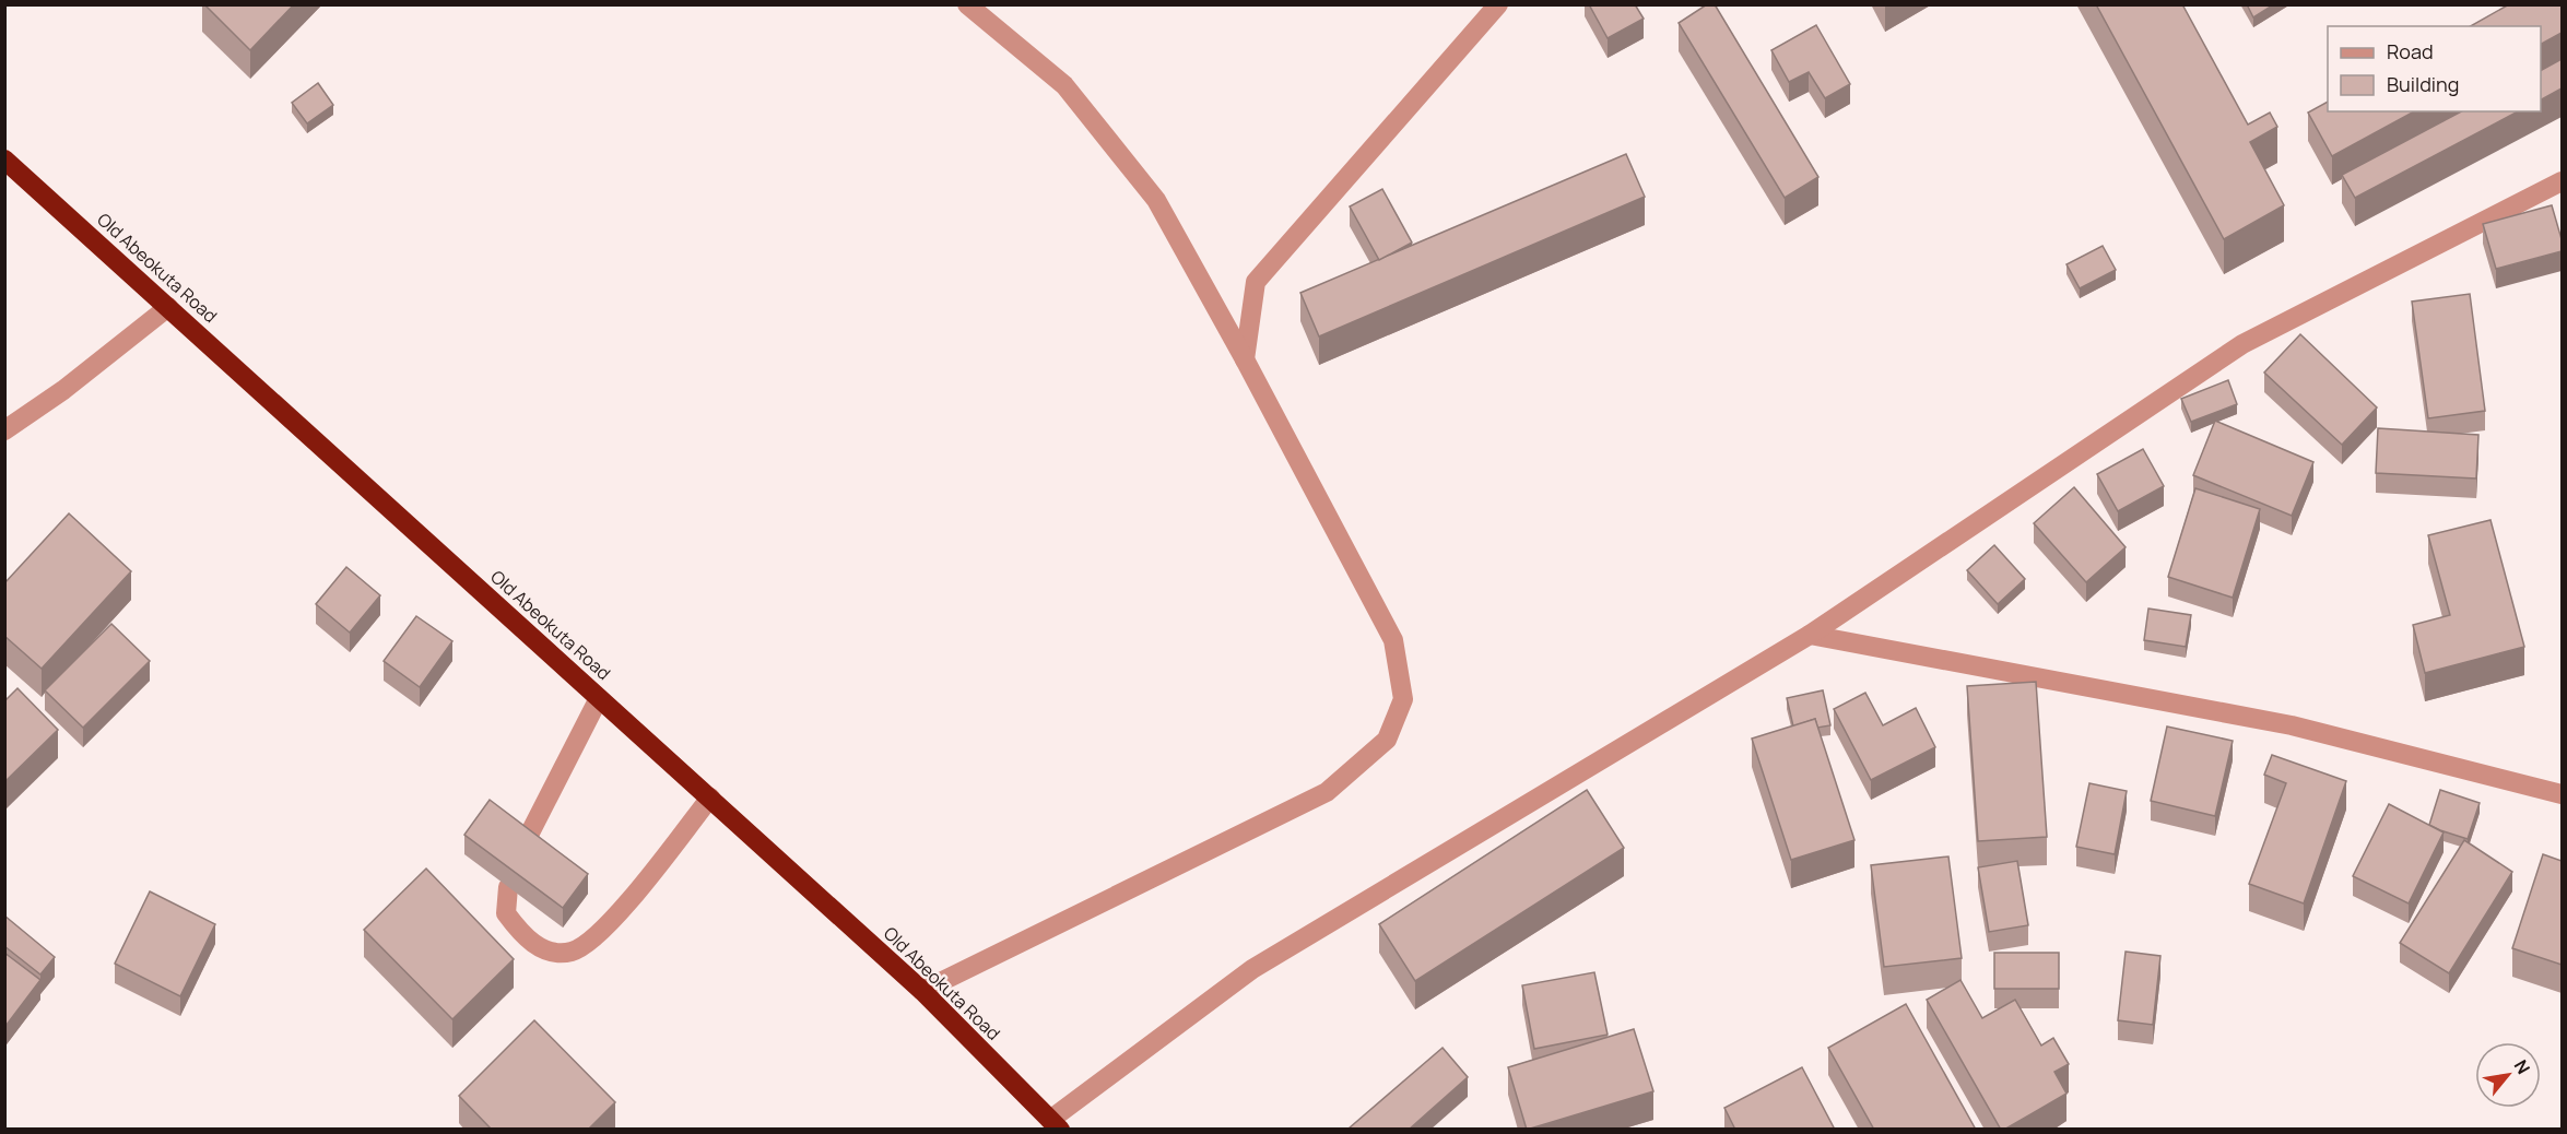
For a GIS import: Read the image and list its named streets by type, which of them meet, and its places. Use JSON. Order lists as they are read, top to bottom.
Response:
{
  "streets": {
    "highway": ["Old Abeokuta Road"]
  },
  "legend": ["Road", "Building"],
  "north": "top right"
}
